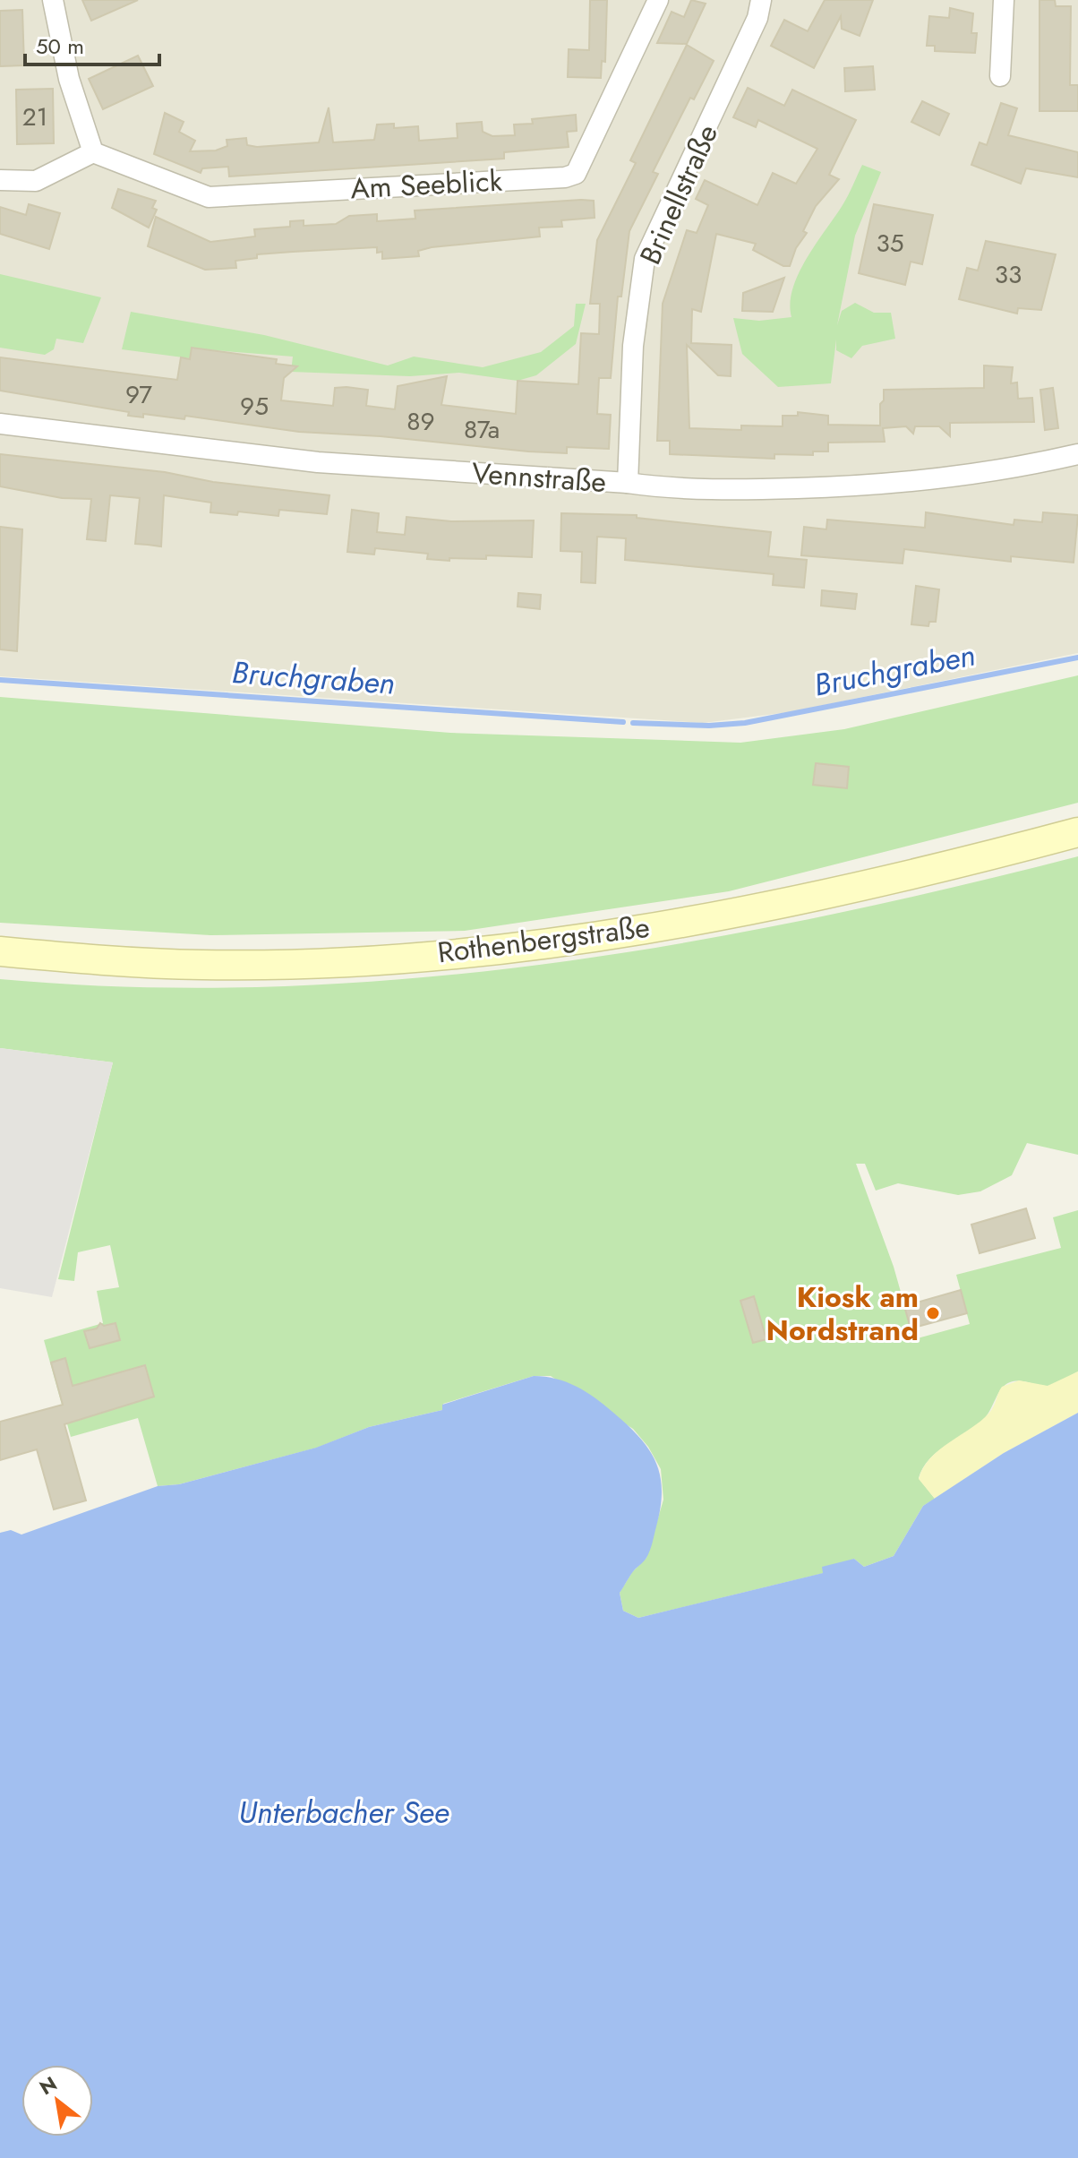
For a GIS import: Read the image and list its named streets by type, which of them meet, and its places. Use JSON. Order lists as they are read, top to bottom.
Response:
{
  "streets": {
    "main road": ["Rothenbergstraße"],
    "street": ["Am Seeblick", "Brinellstraße", "Vennstraße"]
  },
  "crossings": [
    ["Brinellstraße", "Vennstraße"]
  ],
  "water": ["Bruchgraben", "Unterbacher See"],
  "places": ["Kiosk am Nordstrand"],
  "house_numbers": [
    "21",
    "35",
    "33",
    "97",
    "95",
    "89",
    "87a"
  ],
  "scale_bar": "50 m",
  "north": "top left"
}
